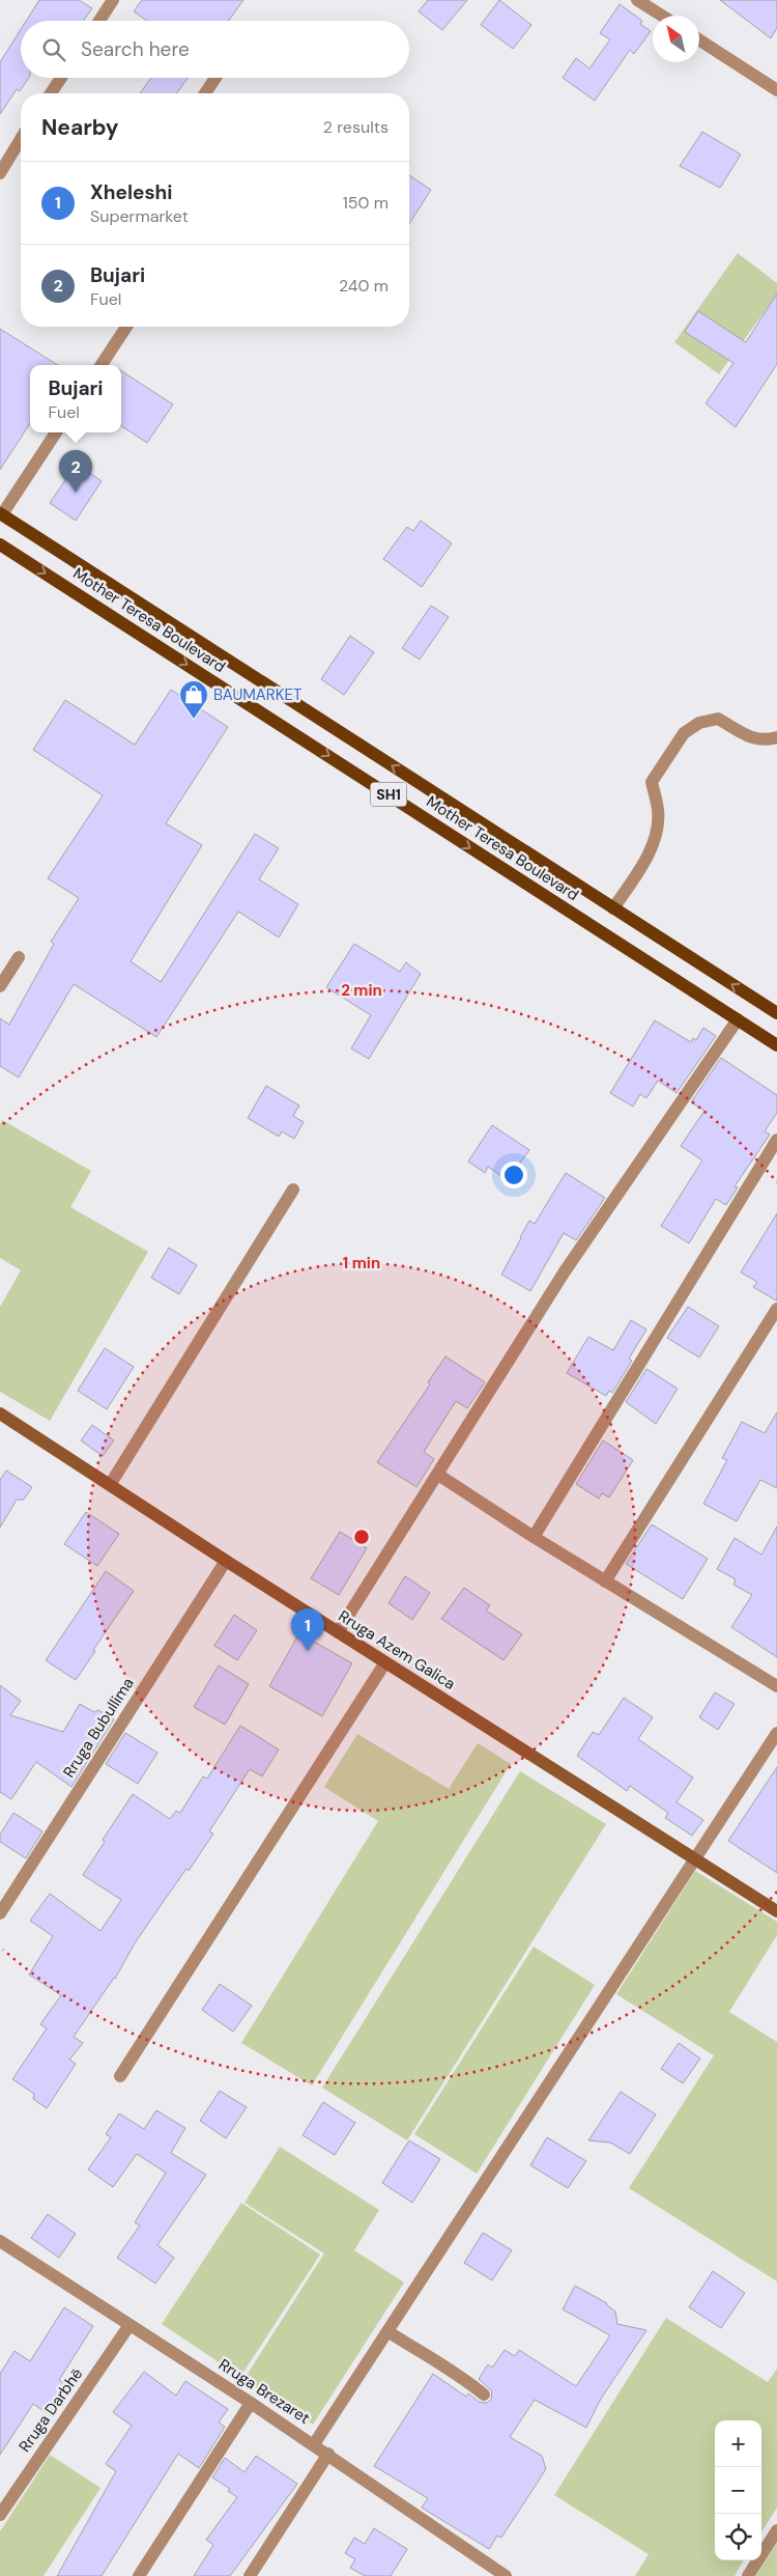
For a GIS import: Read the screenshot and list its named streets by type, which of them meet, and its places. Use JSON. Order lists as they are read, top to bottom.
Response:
{
  "streets": {
    "main road": ["Mother Teresa Boulevard", "SH1"],
    "street": [
      "Rruga Azem Galica",
      "Rruga Bubullima",
      "Rruga Brezaret",
      "Rruga Darbhë"
    ]
  },
  "crossings": [
    ["Rruga Azem Galica", "Rruga Bubullima"],
    ["Rruga Brezaret", "Rruga Darbhë"]
  ],
  "places": {
    "shop": ["BAUMARKET"]
  },
  "north": "top left",
  "page": {
    "search": "Search here",
    "heading": ["Nearby", "2 results"],
    "list": [
      {
        "mark": "1",
        "name": "Xheleshi",
        "note": "Supermarket",
        "value": "150 m"
      },
      {
        "mark": "2",
        "name": "Bujari",
        "note": "Fuel",
        "value": "240 m"
      }
    ],
    "popup": ["Bujari", "Fuel"],
    "pins": ["2", "1"],
    "map_buttons": ["+", "−"]
  },
  "rings": ["2 min", "1 min"]
}
